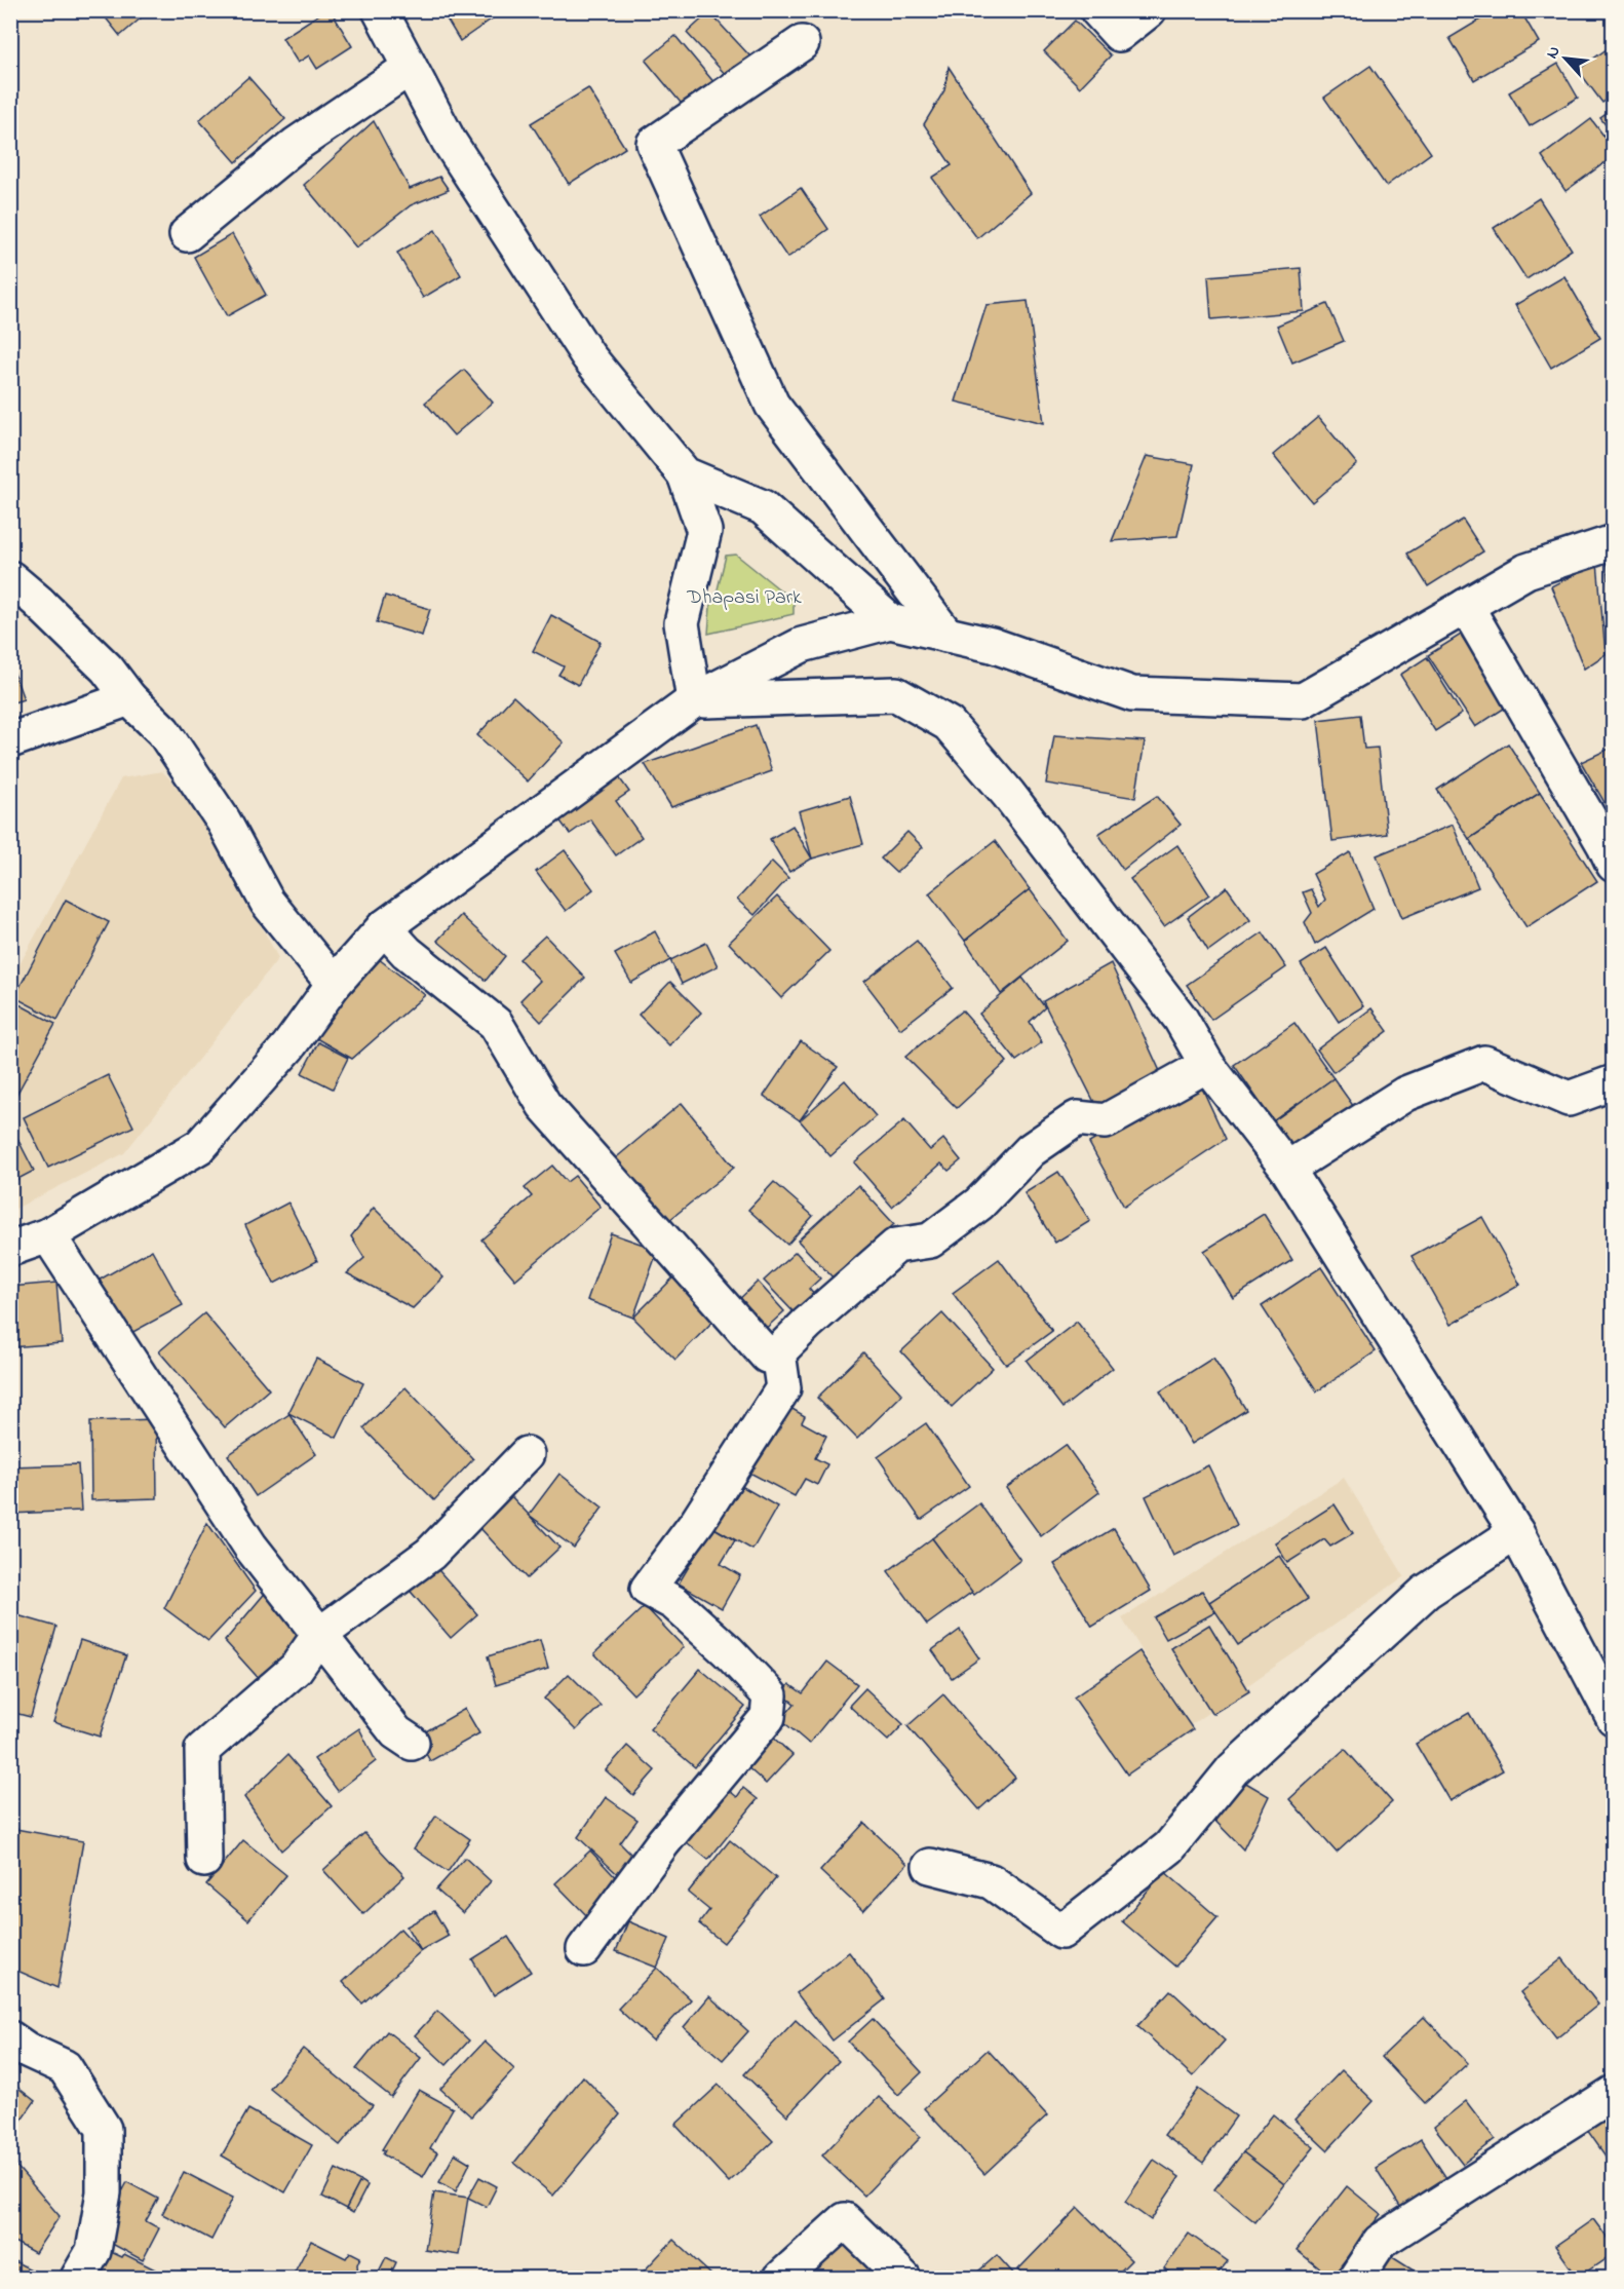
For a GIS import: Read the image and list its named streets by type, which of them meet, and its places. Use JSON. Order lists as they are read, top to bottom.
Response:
{
  "parks": ["Dhapasi Park"],
  "north": "top left"
}
